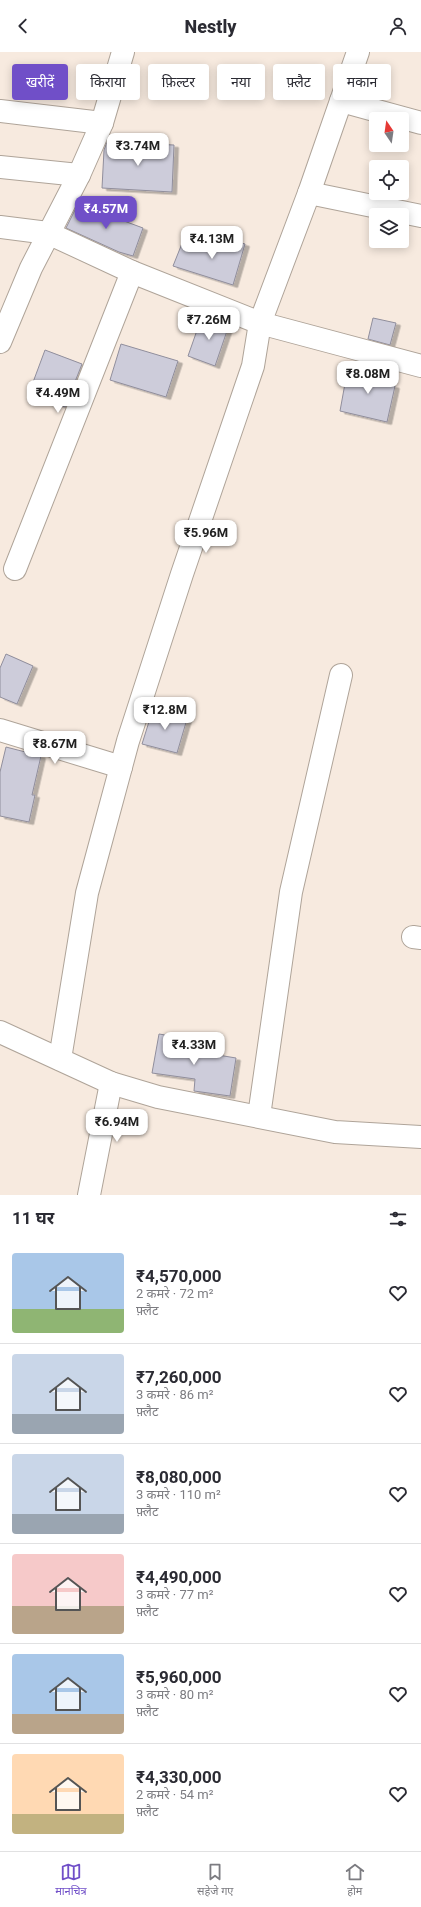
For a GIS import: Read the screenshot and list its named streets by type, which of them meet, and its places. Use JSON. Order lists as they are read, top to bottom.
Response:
{
  "north": "top",
  "page": {
    "header": "Nestly",
    "chip": [
      "खरीदें",
      "किराया",
      "फ़िल्टर",
      "नया",
      "फ़्लैट",
      "मकान"
    ],
    "price": [
      "₹3.74M",
      "₹4.57M",
      "₹4.13M",
      "₹7.26M",
      "₹8.08M",
      "₹4.49M",
      "₹5.96M",
      "₹12.8M",
      "₹8.67M",
      "₹4.33M",
      "₹6.94M"
    ],
    "heading": "11 घर",
    "list": [
      {
        "name": "₹4,570,000",
        "note": "2 कमरे · 72 m² · फ़्लैट"
      },
      {
        "name": "₹7,260,000",
        "note": "3 कमरे · 86 m² · फ़्लैट"
      },
      {
        "name": "₹8,080,000",
        "note": "3 कमरे · 110 m² · फ़्लैट"
      },
      {
        "name": "₹4,490,000",
        "note": "3 कमरे · 77 m² · फ़्लैट"
      },
      {
        "name": "₹5,960,000",
        "note": "3 कमरे · 80 m² · फ़्लैट"
      },
      {
        "name": "₹4,330,000",
        "note": "2 कमरे · 54 m² · फ़्लैट"
      }
    ],
    "tabs": ["मानचित्र", "सहेजे गए", "होम"]
  }
}
